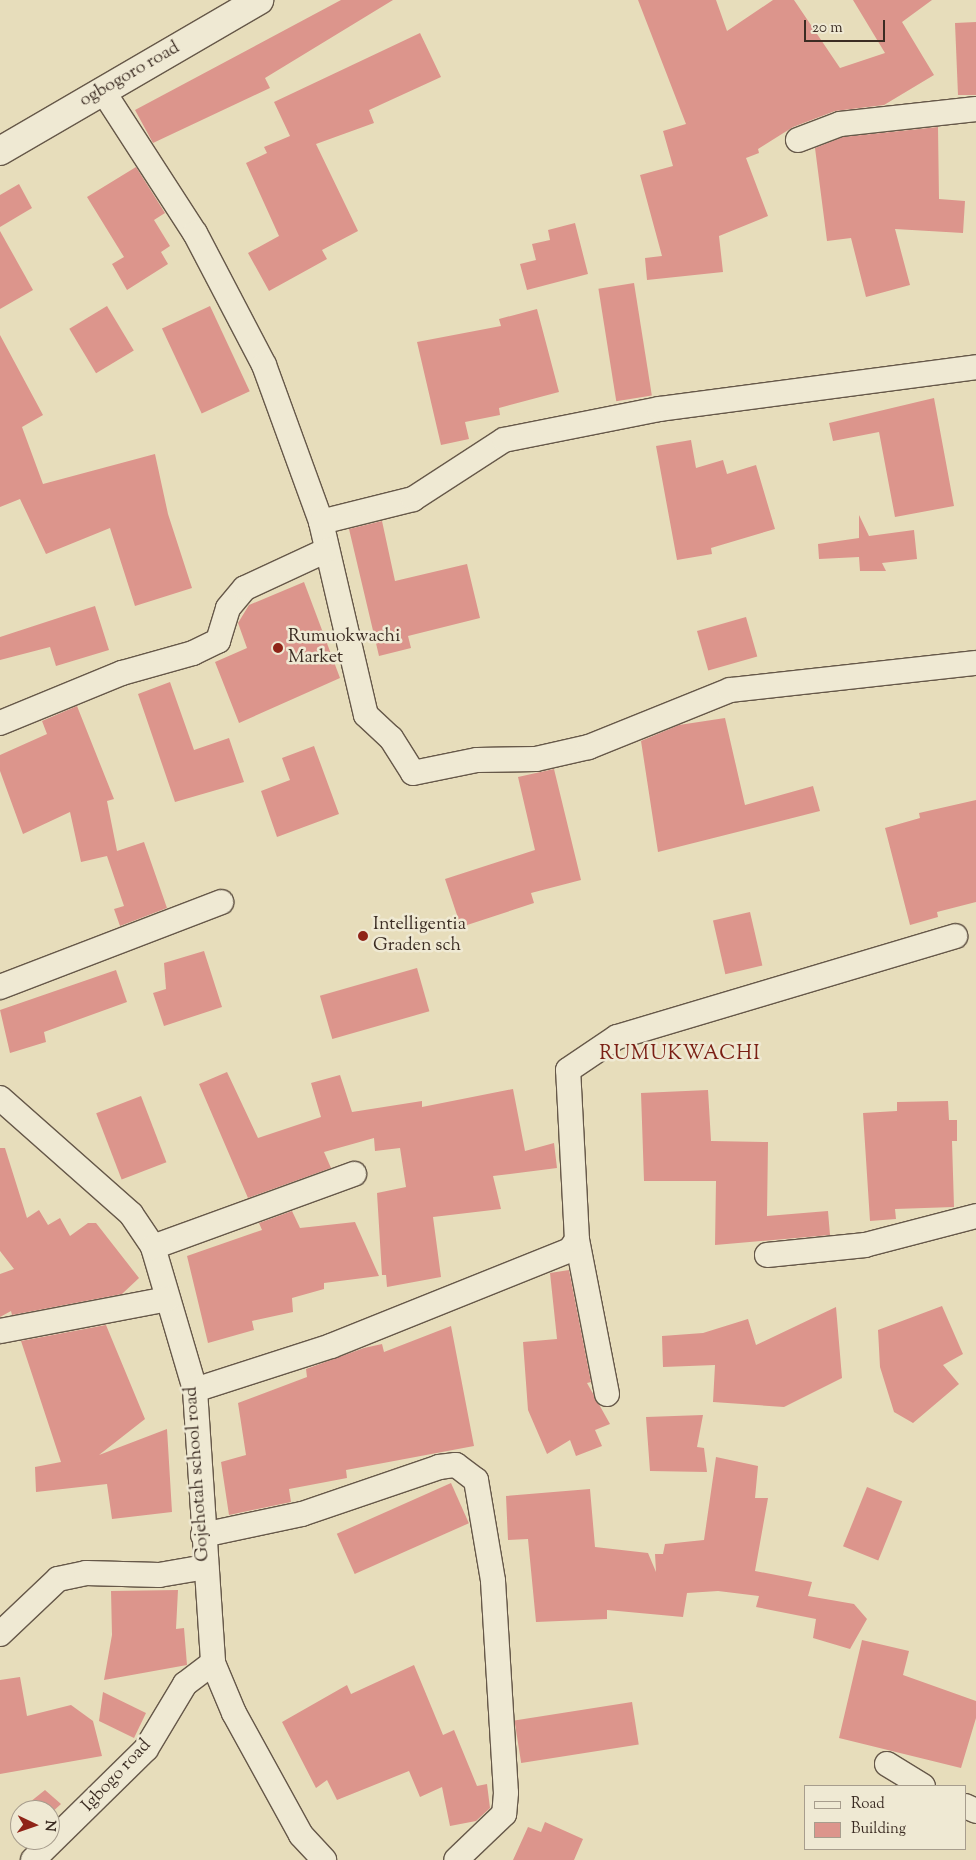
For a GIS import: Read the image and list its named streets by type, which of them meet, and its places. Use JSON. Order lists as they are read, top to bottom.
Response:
{
  "streets": {
    "street": ["ogbogoro road", "Gojehotah school road", "Igbogo road"]
  },
  "crossings": [
    ["Gojehotah school road", "Igbogo road"]
  ],
  "districts": ["RUMUKWACHI"],
  "places": ["Rumuokwachi Market", "Intelligentia Graden sch"],
  "legend": ["Road", "Building"],
  "scale_bar": "20 m",
  "north": "right"
}
